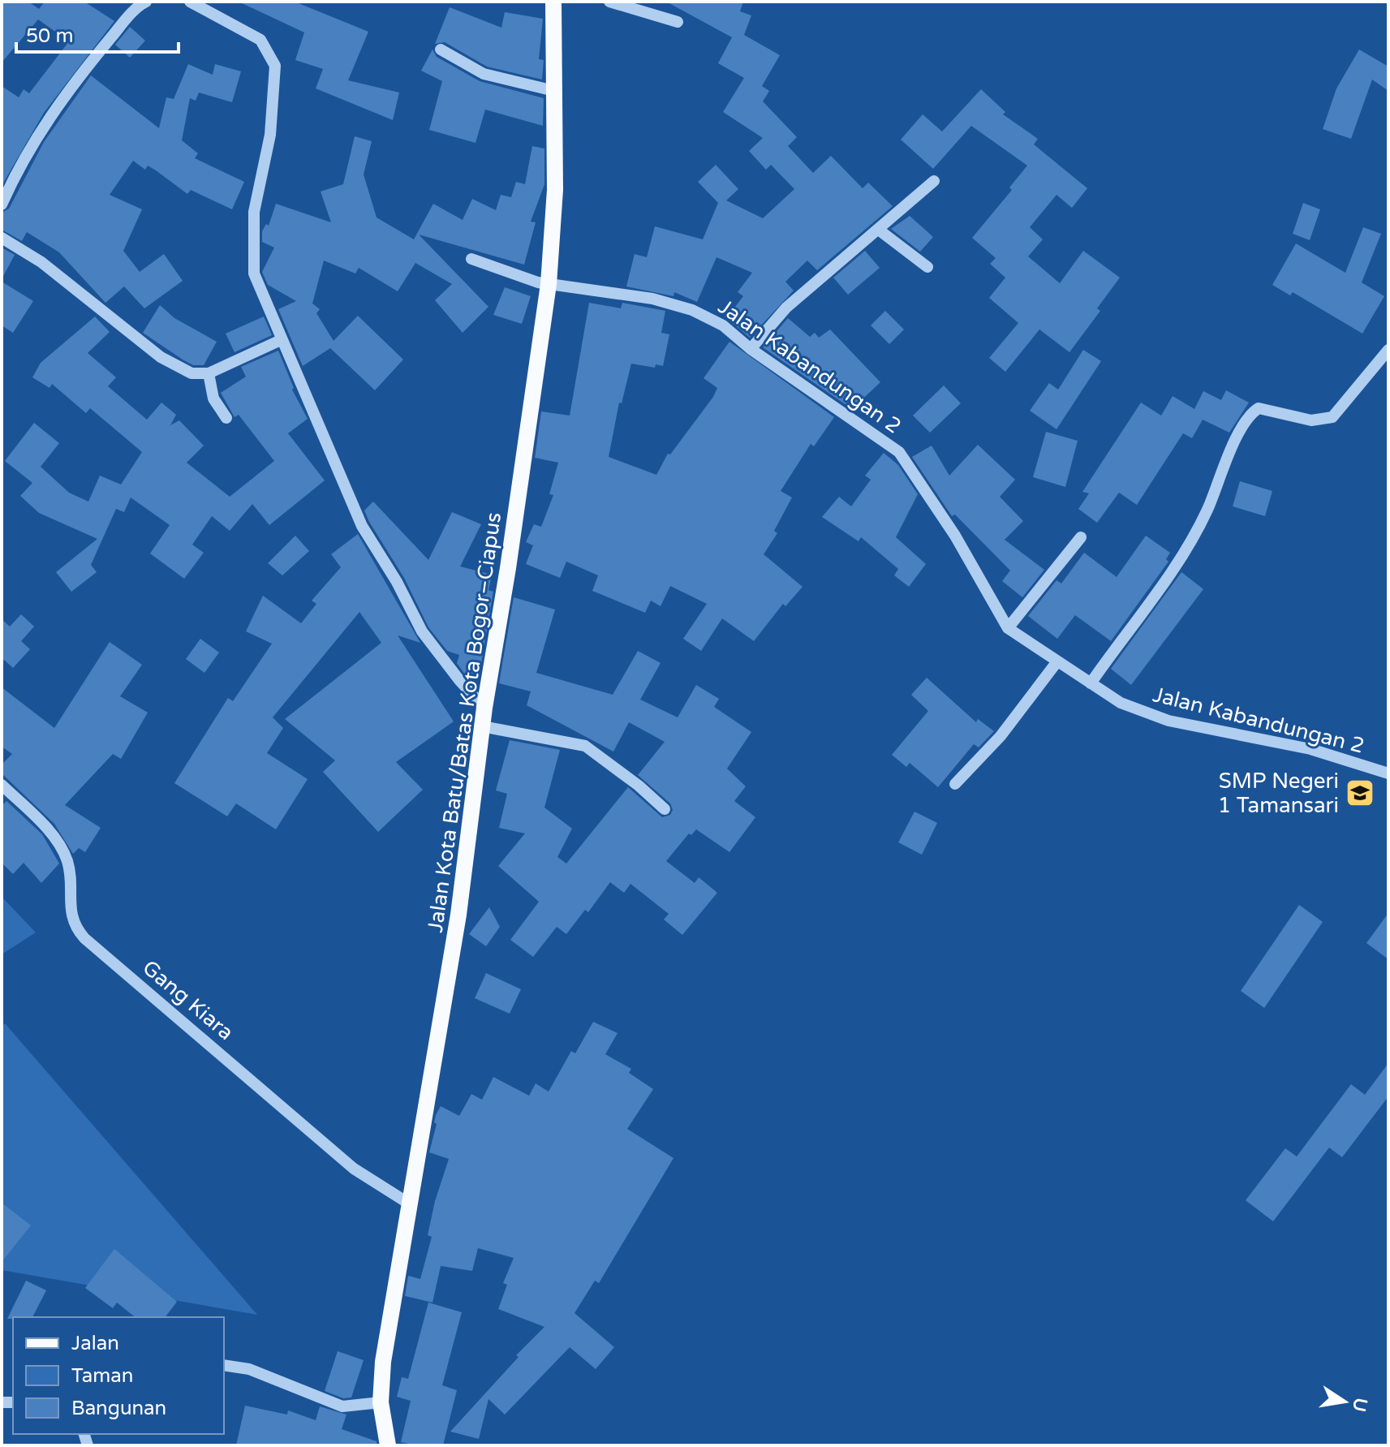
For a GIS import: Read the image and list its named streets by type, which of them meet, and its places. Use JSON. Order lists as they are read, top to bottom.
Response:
{
  "streets": {
    "main road": ["Jalan Kota Batu/Batas Kota Bogor–Ciapus"],
    "street": ["Jalan Kabandungan 2", "Gang Kiara"]
  },
  "crossings": [
    ["Jalan Kabandungan 2", "Jalan Kota Batu/Batas Kota Bogor–Ciapus"],
    ["Jalan Kota Batu/Batas Kota Bogor–Ciapus", "Gang Kiara"]
  ],
  "places": {
    "school or university": ["SMP Negeri 1 Tamansari"]
  },
  "legend": ["Jalan", "Taman", "Bangunan"],
  "scale_bar": "50 m",
  "north": "right"
}
